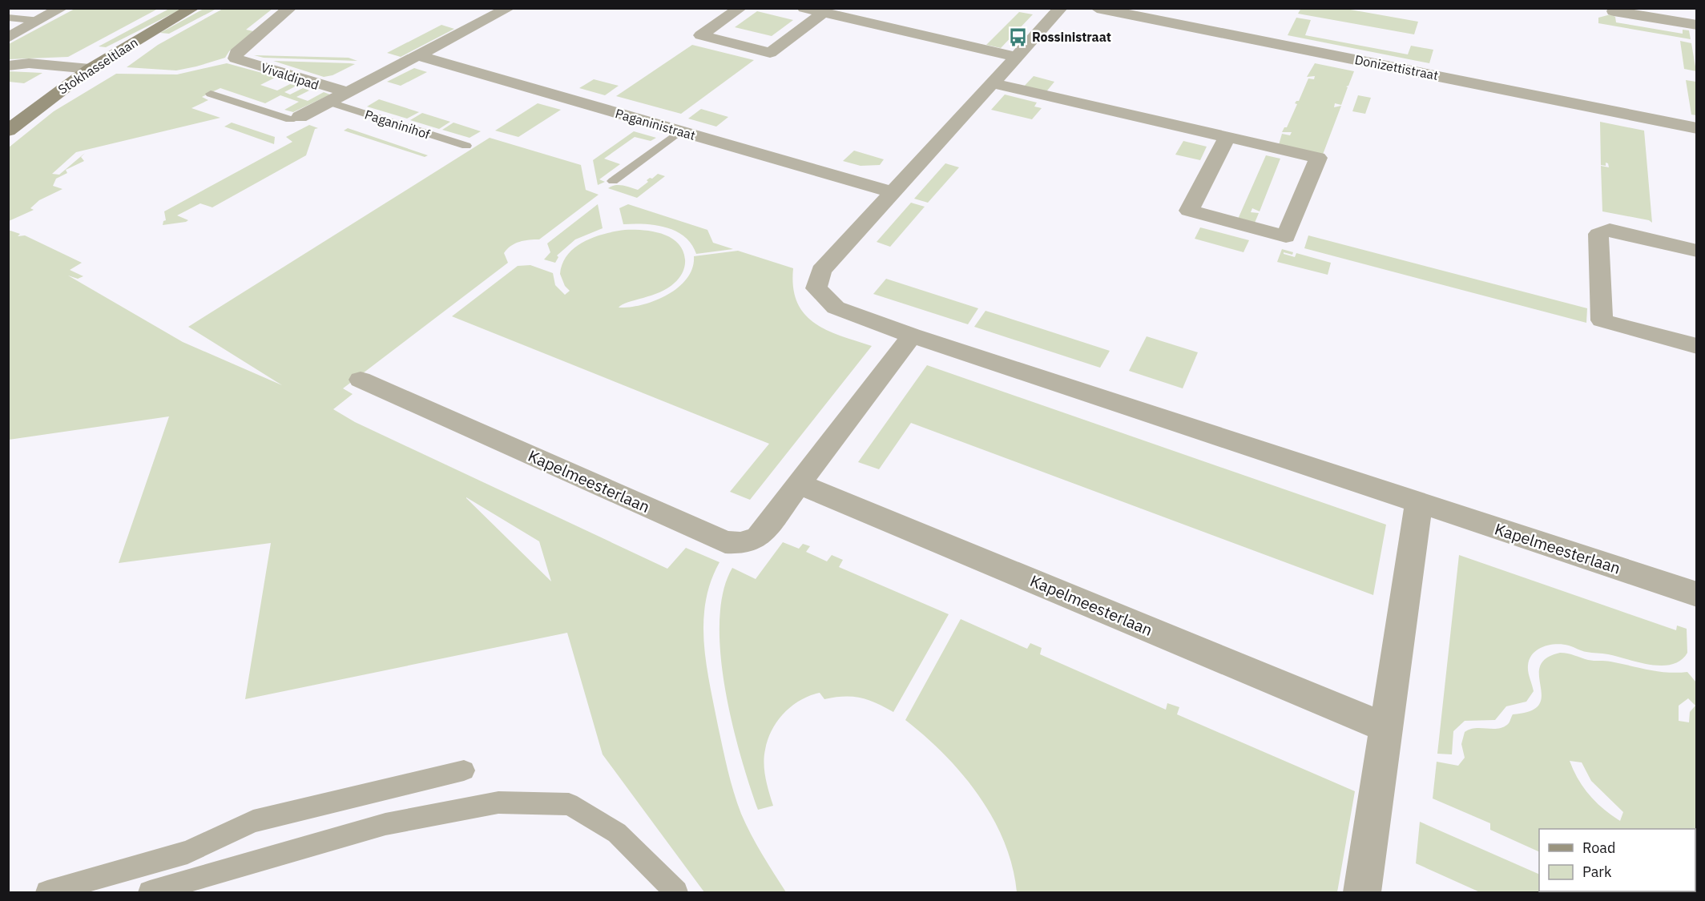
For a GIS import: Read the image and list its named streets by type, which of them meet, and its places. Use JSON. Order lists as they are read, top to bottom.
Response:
{
  "streets": {
    "street": [
      "Stokhasseltlaan",
      "Donizettistraat",
      "Vivaldipad",
      "Paganinihof",
      "Paganinistraat",
      "Kapelmeesterlaan"
    ]
  },
  "crossings": [
    ["Vivaldipad", "Paganinihof"],
    ["Paganinihof", "Paganinistraat"],
    ["Paganinistraat", "Kapelmeesterlaan"]
  ],
  "places": {
    "bus stop": ["Rossinistraat"]
  },
  "legend": ["Road", "Park"]
}
